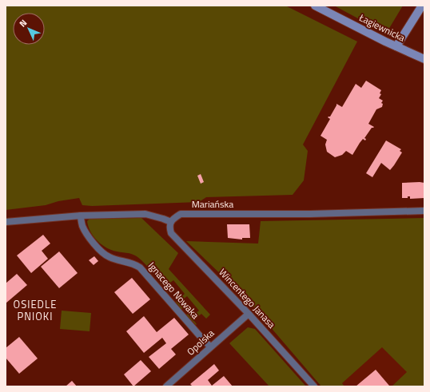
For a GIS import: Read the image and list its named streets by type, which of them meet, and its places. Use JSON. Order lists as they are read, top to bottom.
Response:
{
  "streets": {
    "street": [
      "Łagiewnicka",
      "Mariańska",
      "Ignacego Nowaka",
      "Wincentego Janasa",
      "Opolska"
    ]
  },
  "crossings": [
    ["Mariańska", "Wincentego Janasa"],
    ["Ignacego Nowaka", "Opolska"],
    ["Wincentego Janasa", "Opolska"]
  ],
  "districts": ["OSIEDLE PNIOKI"],
  "north": "top left"
}
